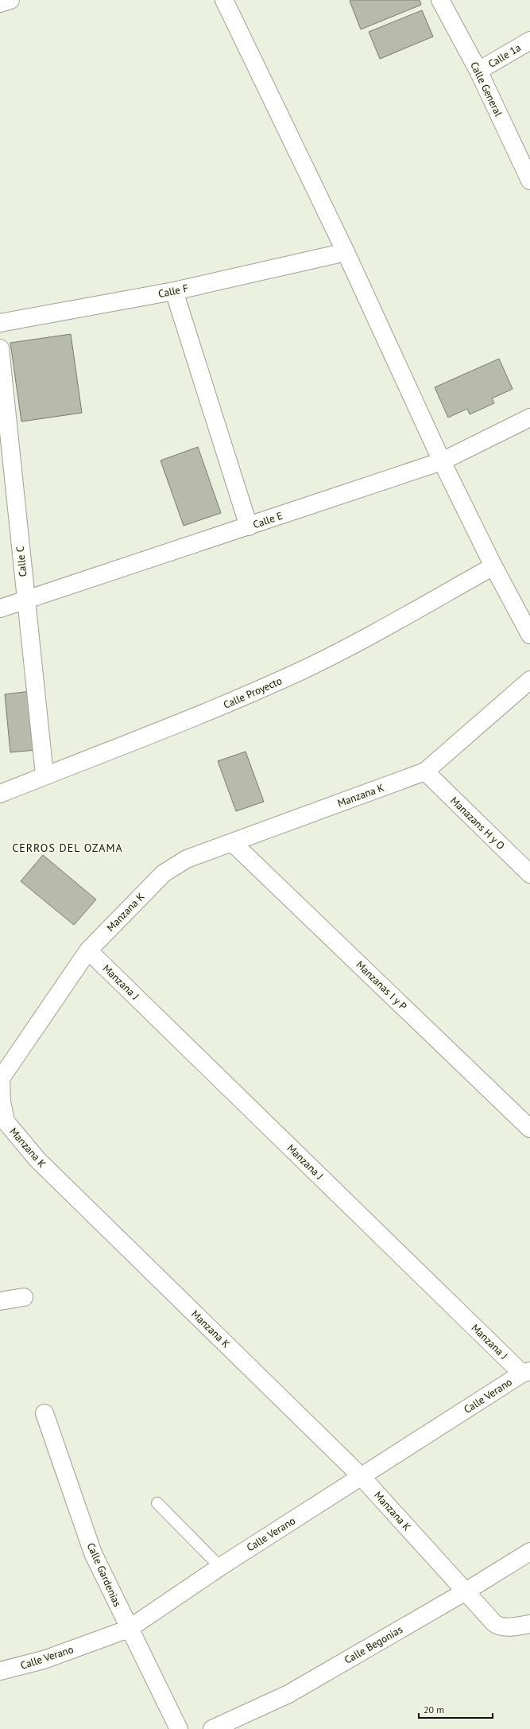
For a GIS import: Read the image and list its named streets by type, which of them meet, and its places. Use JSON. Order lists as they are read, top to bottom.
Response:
{
  "streets": {
    "street": [
      "Calle 1a",
      "Calle General",
      "Calle F",
      "Calle E",
      "Calle C",
      "Calle Proyecto",
      "Manzana K",
      "Manazans H y O",
      "Manzana J",
      "Manzanas I y P",
      "Calle Verano",
      "Calle Gardenias",
      "Calle Begonias"
    ]
  },
  "crossings": [
    ["Calle 1a", "Calle General"],
    ["Calle E", "Calle C"],
    ["Calle C", "Calle Proyecto"],
    ["Manzana K", "Manazans H y O"],
    ["Manzana K", "Manzana J"],
    ["Manzana K", "Manzanas I y P"],
    ["Manzana K", "Calle Verano"],
    ["Manzana K", "Calle Begonias"],
    ["Manzana J", "Calle Verano"],
    ["Calle Verano", "Calle Gardenias"]
  ],
  "districts": ["CERROS DEL OZAMA"],
  "scale_bar": "20 m"
}
